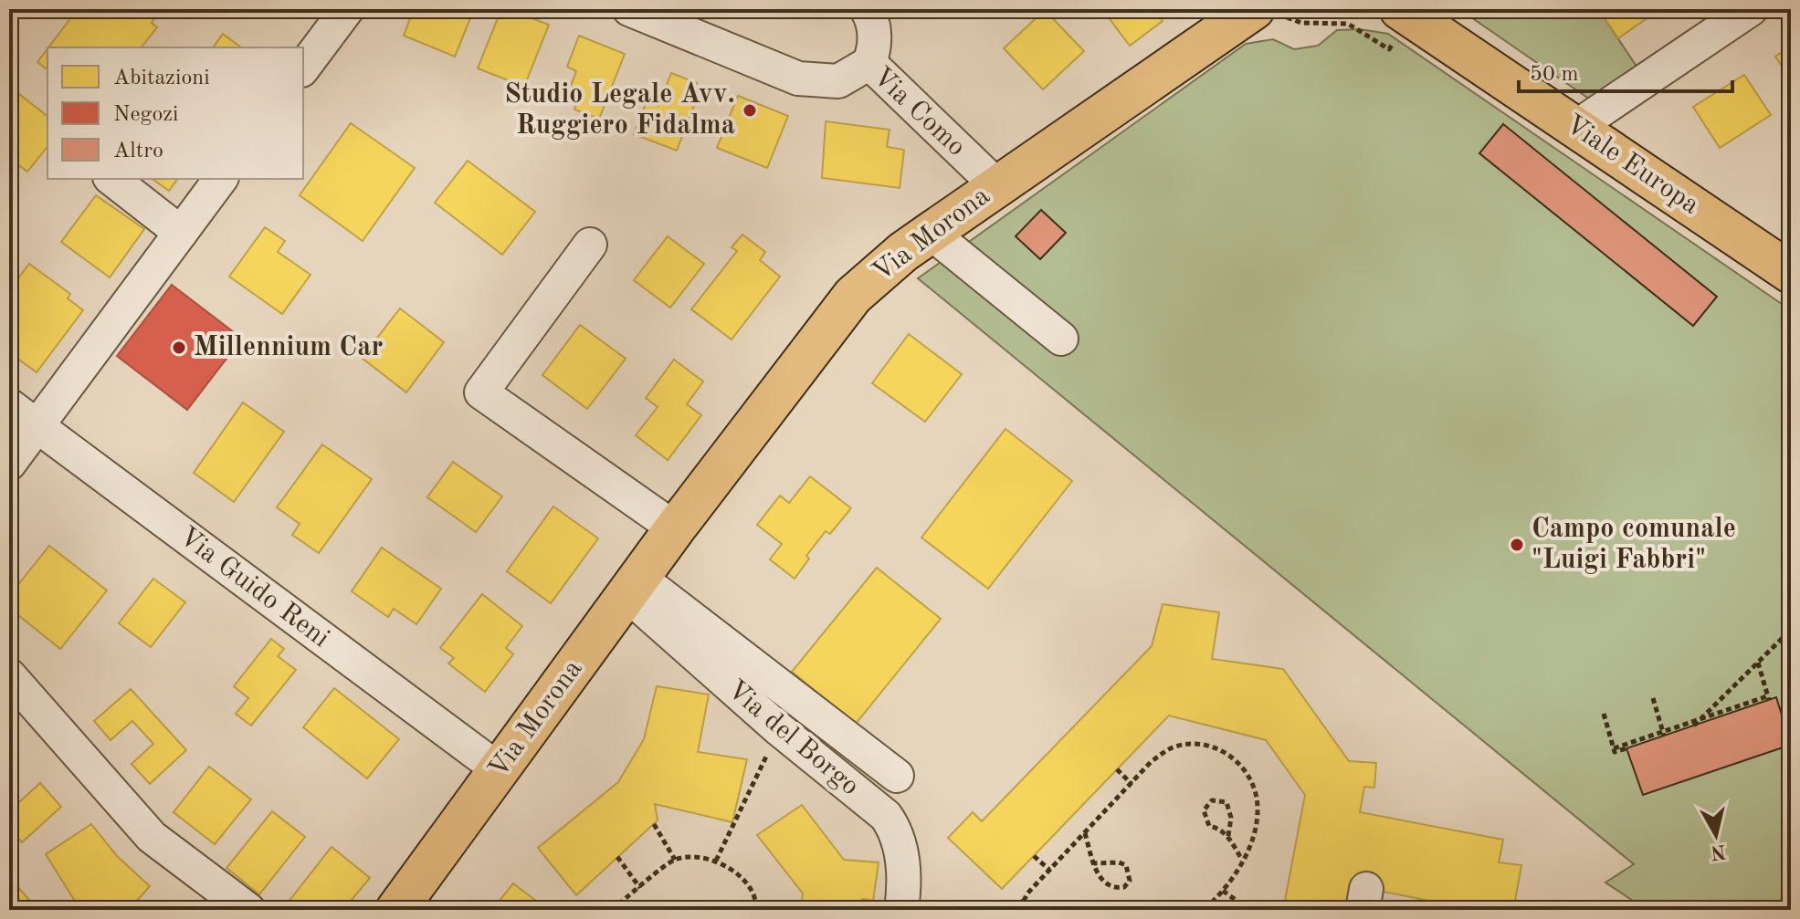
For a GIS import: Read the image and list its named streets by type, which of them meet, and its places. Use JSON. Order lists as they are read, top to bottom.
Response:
{
  "streets": {
    "main road": ["Viale Europa", "Via Morona"],
    "street": ["Via Como", "Via Guido Reni", "Via del Borgo"]
  },
  "crossings": [
    ["Via Como", "Via Morona"],
    ["Via Morona", "Via Guido Reni"],
    ["Via Morona", "Via del Borgo"]
  ],
  "places": ["Studio Legale Avv. Ruggiero Fidalma", "Millennium Car", "Campo comunale \"Luigi Fabbri\""],
  "legend": ["Abitazioni", "Negozi", "Altro"],
  "scale_bar": "50 m",
  "north": "bottom"
}
